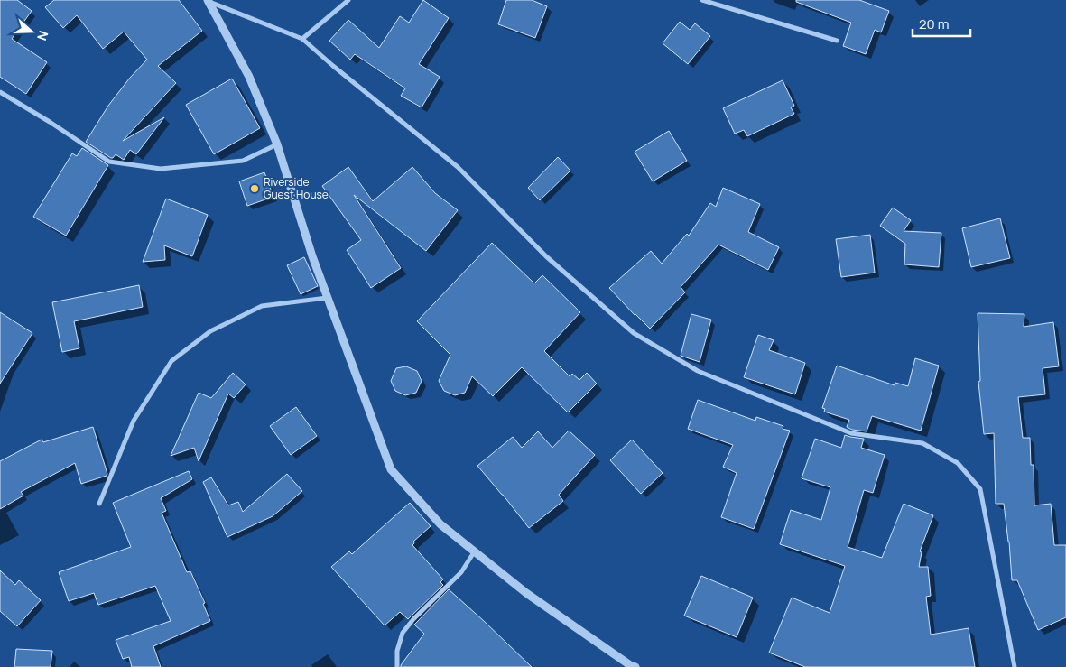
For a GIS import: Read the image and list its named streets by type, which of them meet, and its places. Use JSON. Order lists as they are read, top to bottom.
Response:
{
  "places": ["Riverside Guest House"],
  "scale_bar": "20 m",
  "north": "right"
}
